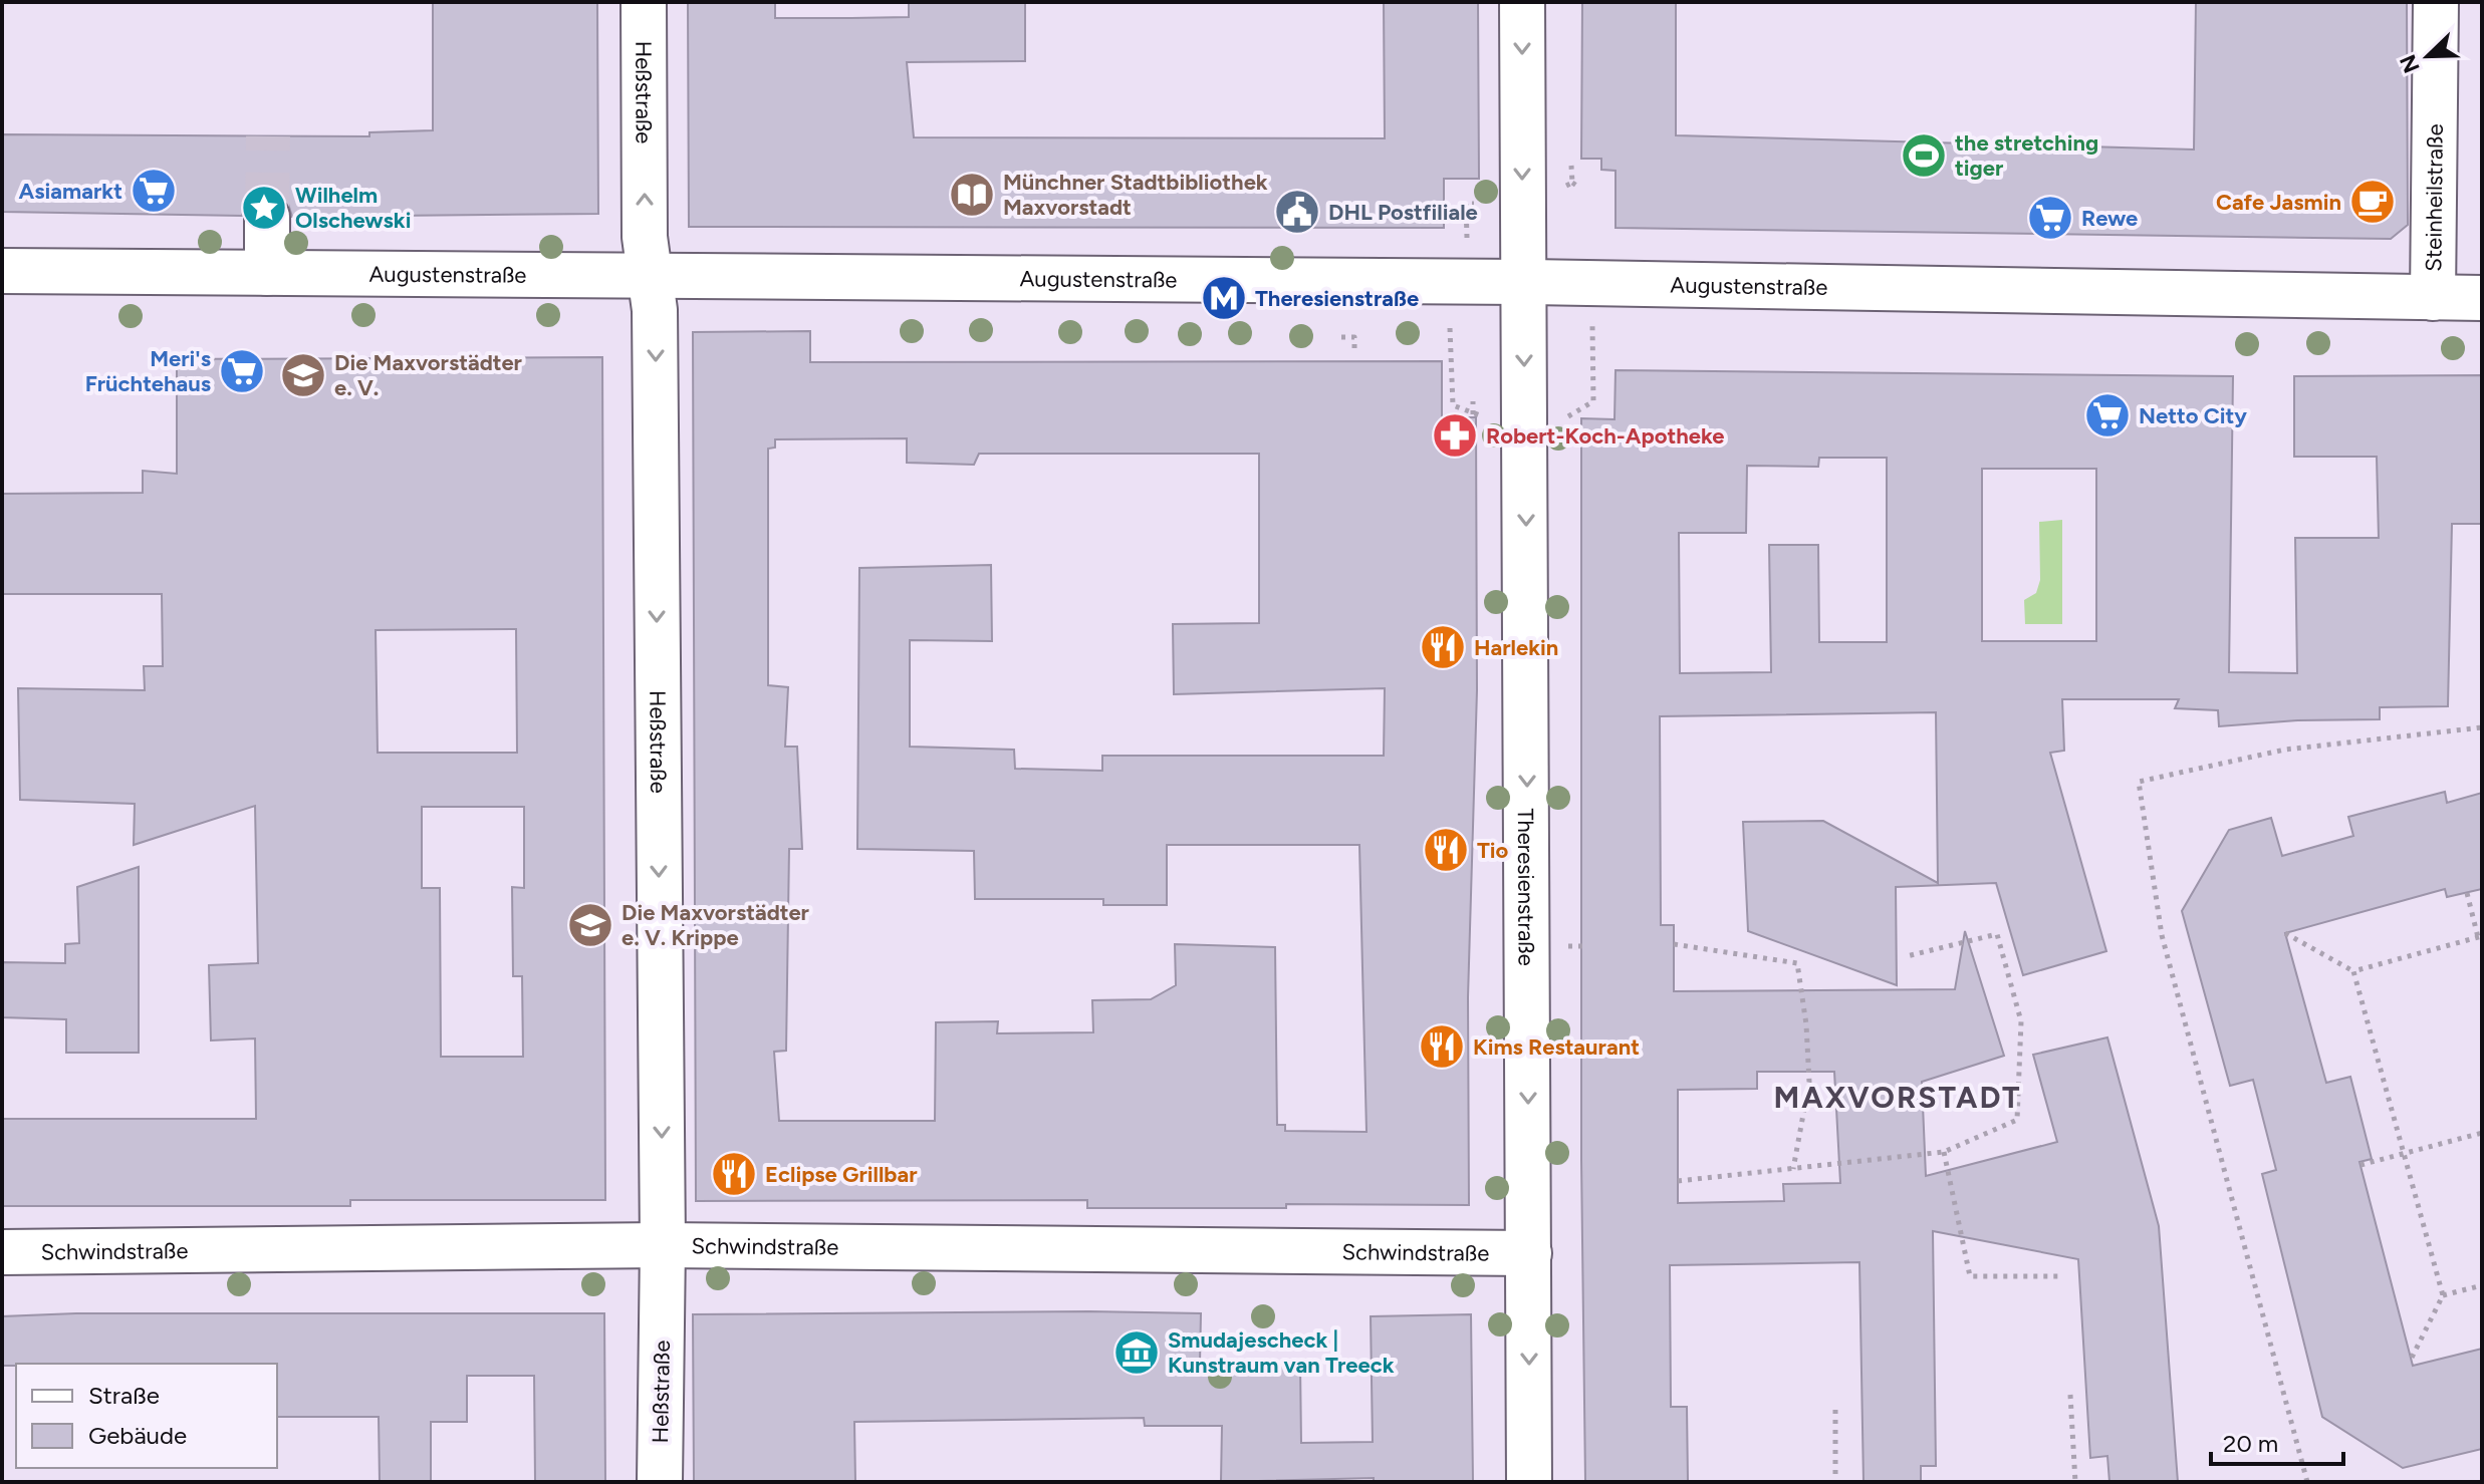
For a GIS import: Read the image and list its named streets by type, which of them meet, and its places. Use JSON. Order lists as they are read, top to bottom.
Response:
{
  "streets": {
    "street": [
      "Heßstraße",
      "Steinheilstraße",
      "Augustenstraße",
      "Theresienstraße",
      "Schwindstraße"
    ]
  },
  "crossings": [
    ["Heßstraße", "Augustenstraße"],
    ["Heßstraße", "Schwindstraße"],
    ["Steinheilstraße", "Augustenstraße"],
    ["Augustenstraße", "Theresienstraße"],
    ["Theresienstraße", "Schwindstraße"]
  ],
  "one_way": ["Theresienstraße"],
  "districts": ["MAXVORSTADT"],
  "places": {
    "sports": ["the stretching tiger"],
    "supermarket": [
      "Asiamarkt",
      "Rewe",
      "Meri's Früchtehaus",
      "Netto City"
    ],
    "library": ["Münchner Stadtbibliothek Maxvorstadt"],
    "cafe": ["Cafe Jasmin"],
    "place": ["Wilhelm Olschewski"],
    "public building": ["DHL Postfiliale"],
    "metro station": ["Theresienstraße"],
    "school or university": ["Die Maxvorstädter e. V.", "Die Maxvorstädter e. V. Krippe"],
    "pharmacy": ["Robert-Koch-Apotheke"],
    "restaurant": [
      "Harlekin",
      "Tio",
      "Kims Restaurant",
      "Eclipse Grillbar"
    ],
    "museum": ["Smudajescheck | Kunstraum van Treeck"]
  },
  "legend": ["Straße", "Gebäude"],
  "scale_bar": "20 m",
  "north": "bottom left"
}
